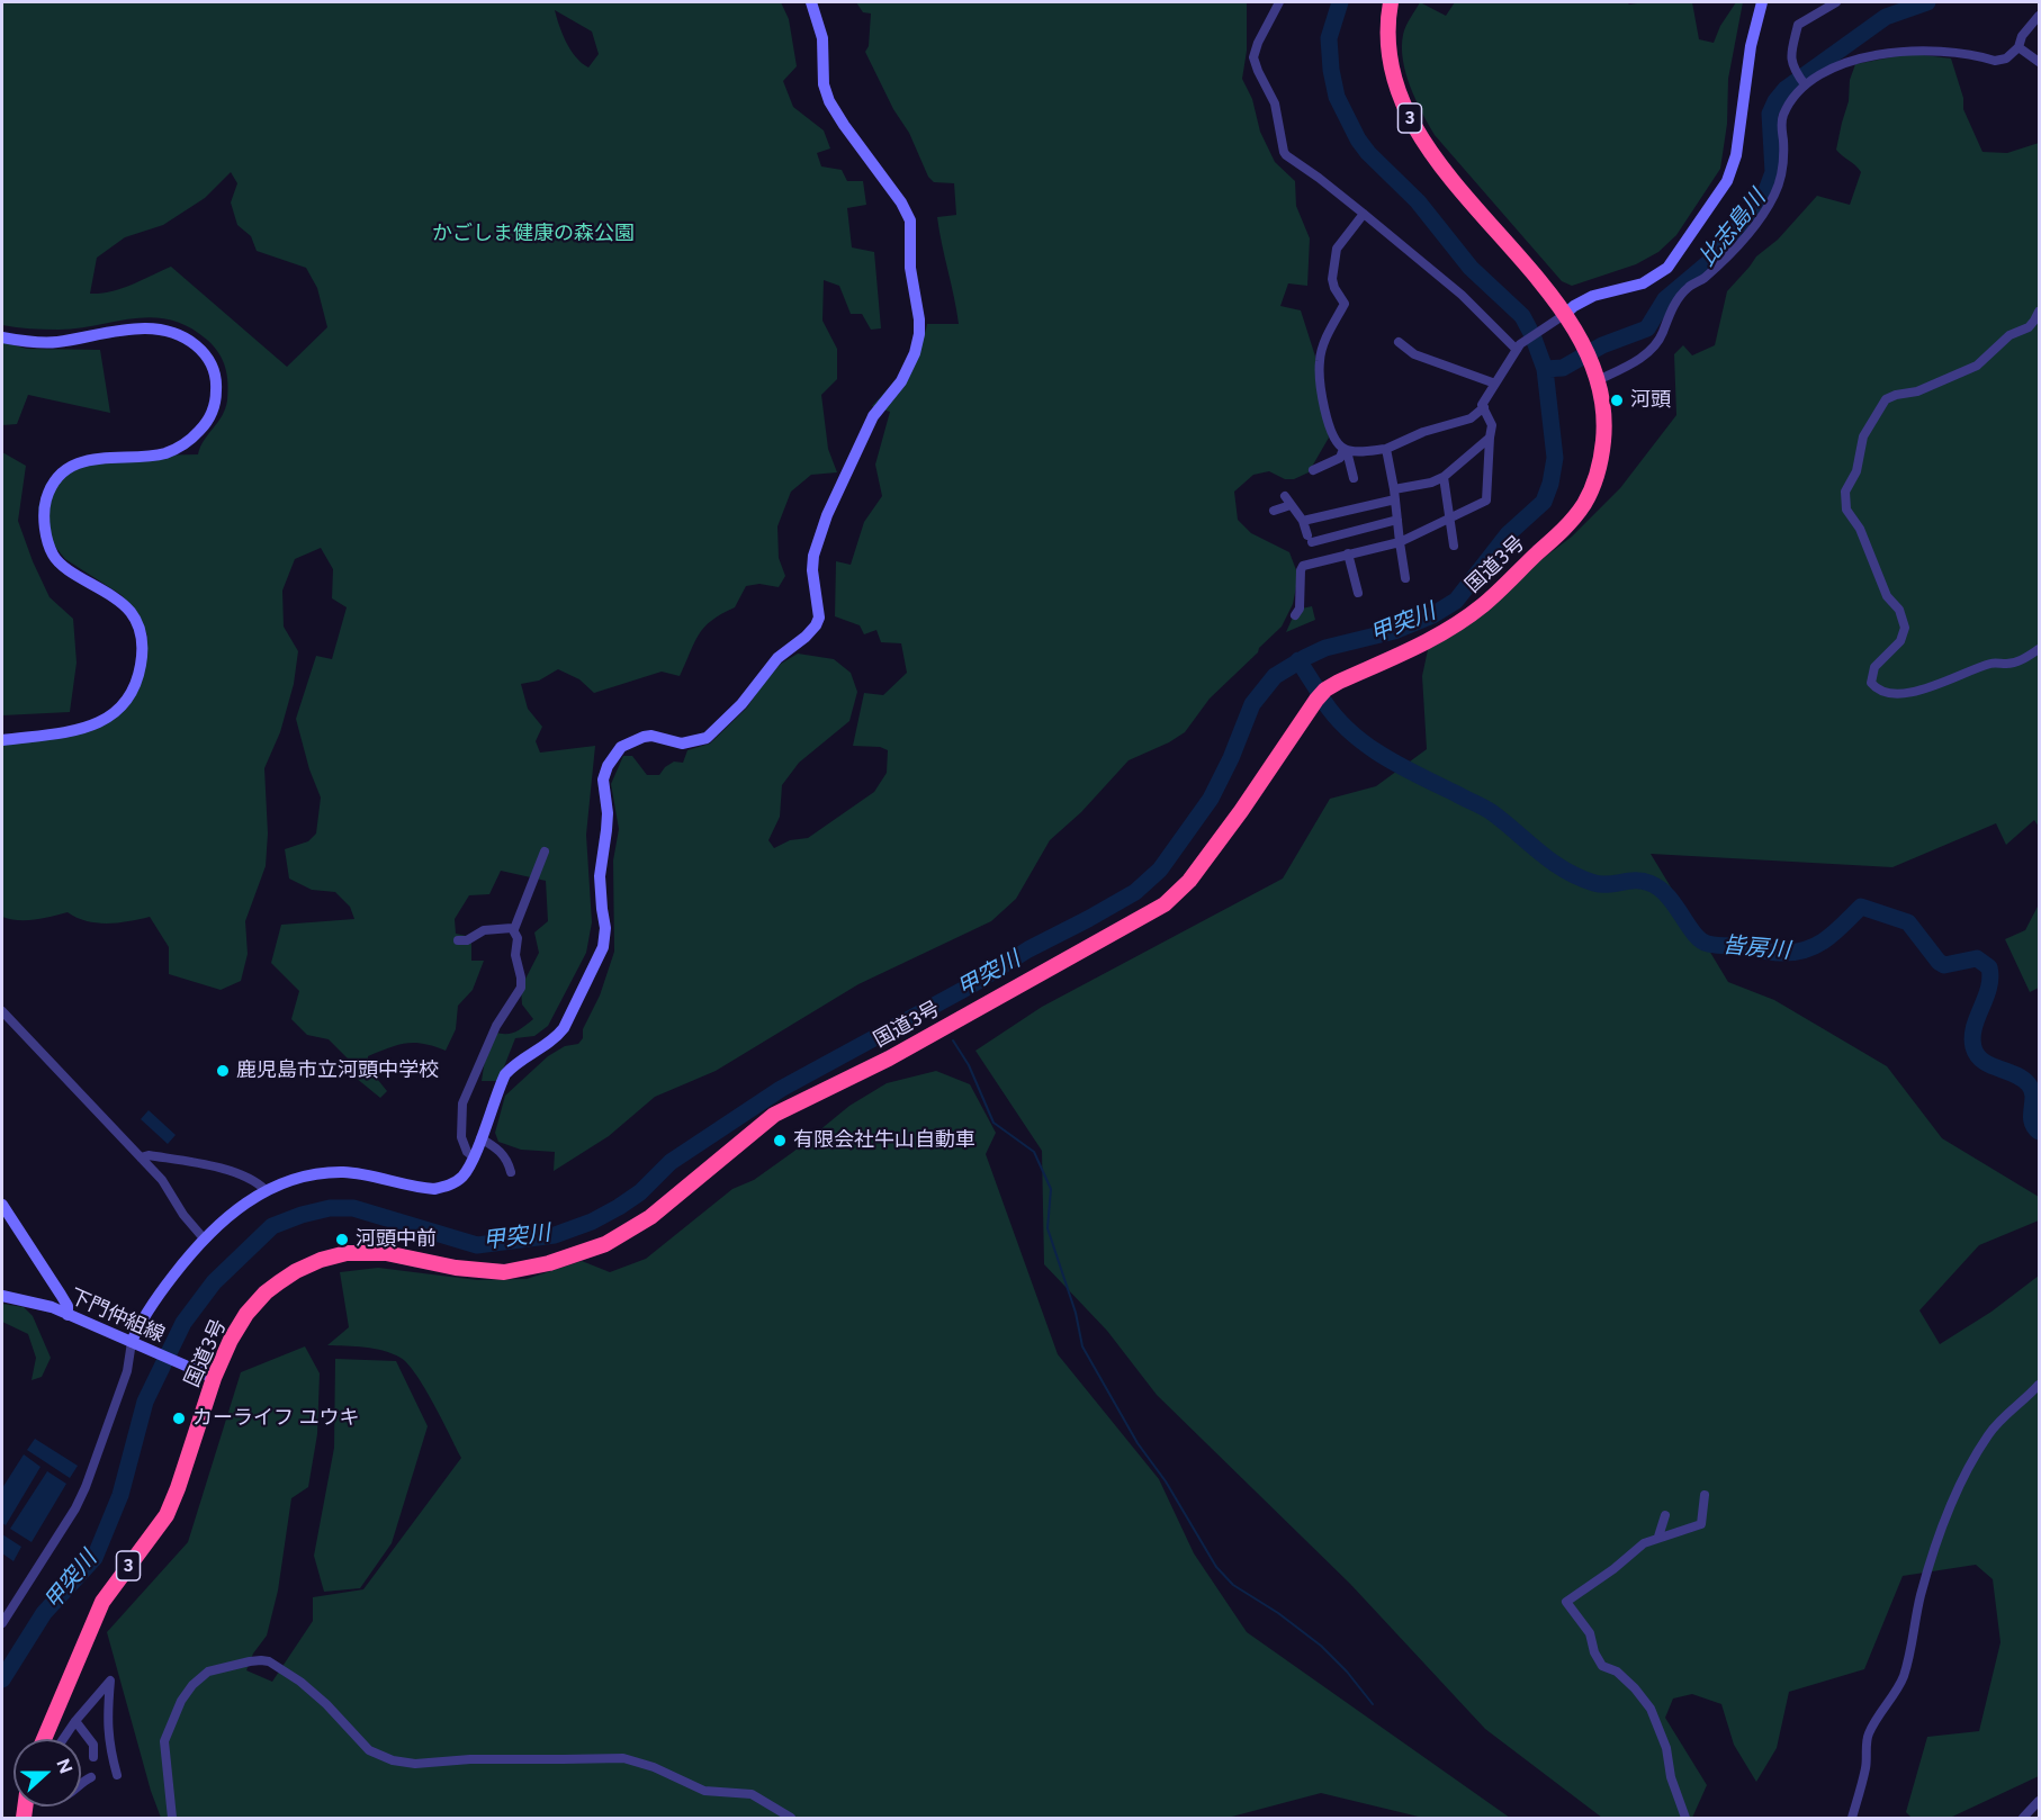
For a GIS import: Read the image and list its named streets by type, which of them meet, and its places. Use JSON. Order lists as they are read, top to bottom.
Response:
{
  "streets": {
    "highway": ["3", "国道3号"],
    "street": ["下門仲組線"]
  },
  "crossings": [
    ["国道3号", "下門仲組線"]
  ],
  "water": ["比志島川", "甲突川", "皆房川"],
  "parks": ["かごしま健康の森公園"],
  "places": [
    "河頭",
    "鹿児島市立河頭中学校",
    "有限会社牛山自動車",
    "河頭中前",
    "カーライフ ユウキ"
  ],
  "north": "right"
}
